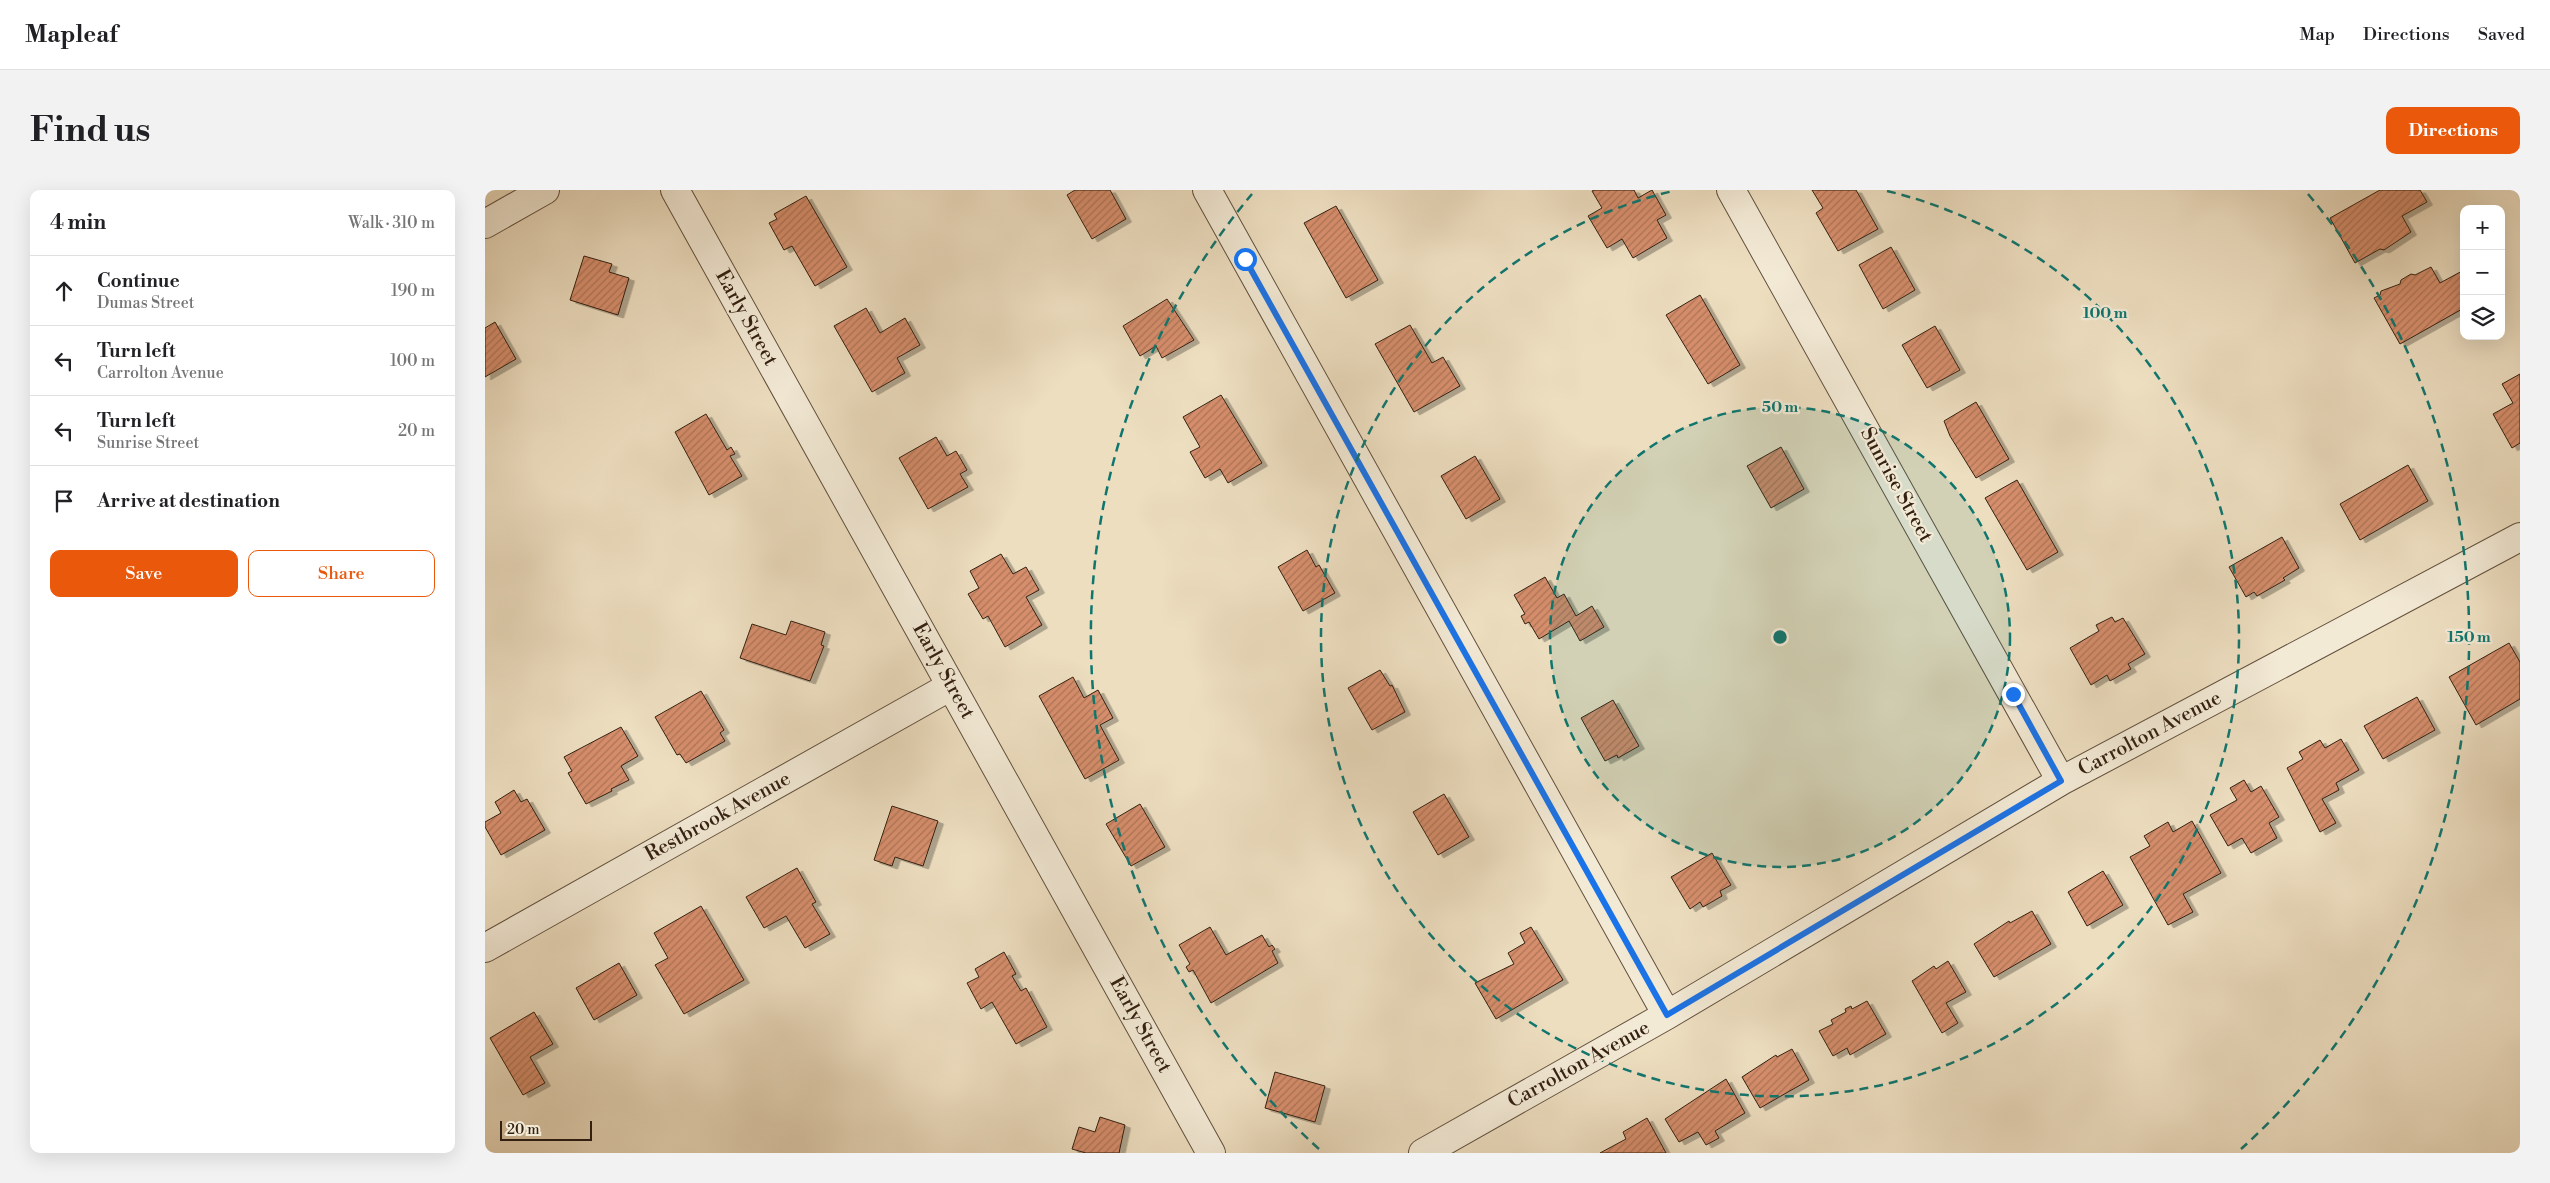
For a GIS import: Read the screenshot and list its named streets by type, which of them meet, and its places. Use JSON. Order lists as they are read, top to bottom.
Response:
{
  "streets": {
    "street": [
      "Early Street",
      "Sunrise Street",
      "Carrolton Avenue",
      "Restbrook Avenue"
    ]
  },
  "crossings": [
    ["Early Street", "Restbrook Avenue"],
    ["Sunrise Street", "Carrolton Avenue"]
  ],
  "scale_bar": "20 m",
  "page": {
    "header": "Mapleaf",
    "nav": ["Map", "Directions", "Saved"],
    "buttons": [
      "Directions",
      ["Save", "Share"]
    ],
    "title": "Find us",
    "heading": ["4 min", "Walk · 310 m"],
    "map_buttons": ["+", "−"],
    "list": [
      ["Continue", "Dumas Street", "190 m"],
      ["Turn left", "Carrolton Avenue", "100 m"],
      ["Turn left", "Sunrise Street", "20 m"],
      "Arrive at destination"
    ],
    "scale": "20 m"
  },
  "rings": ["100 m", "50 m", "150 m"]
}
